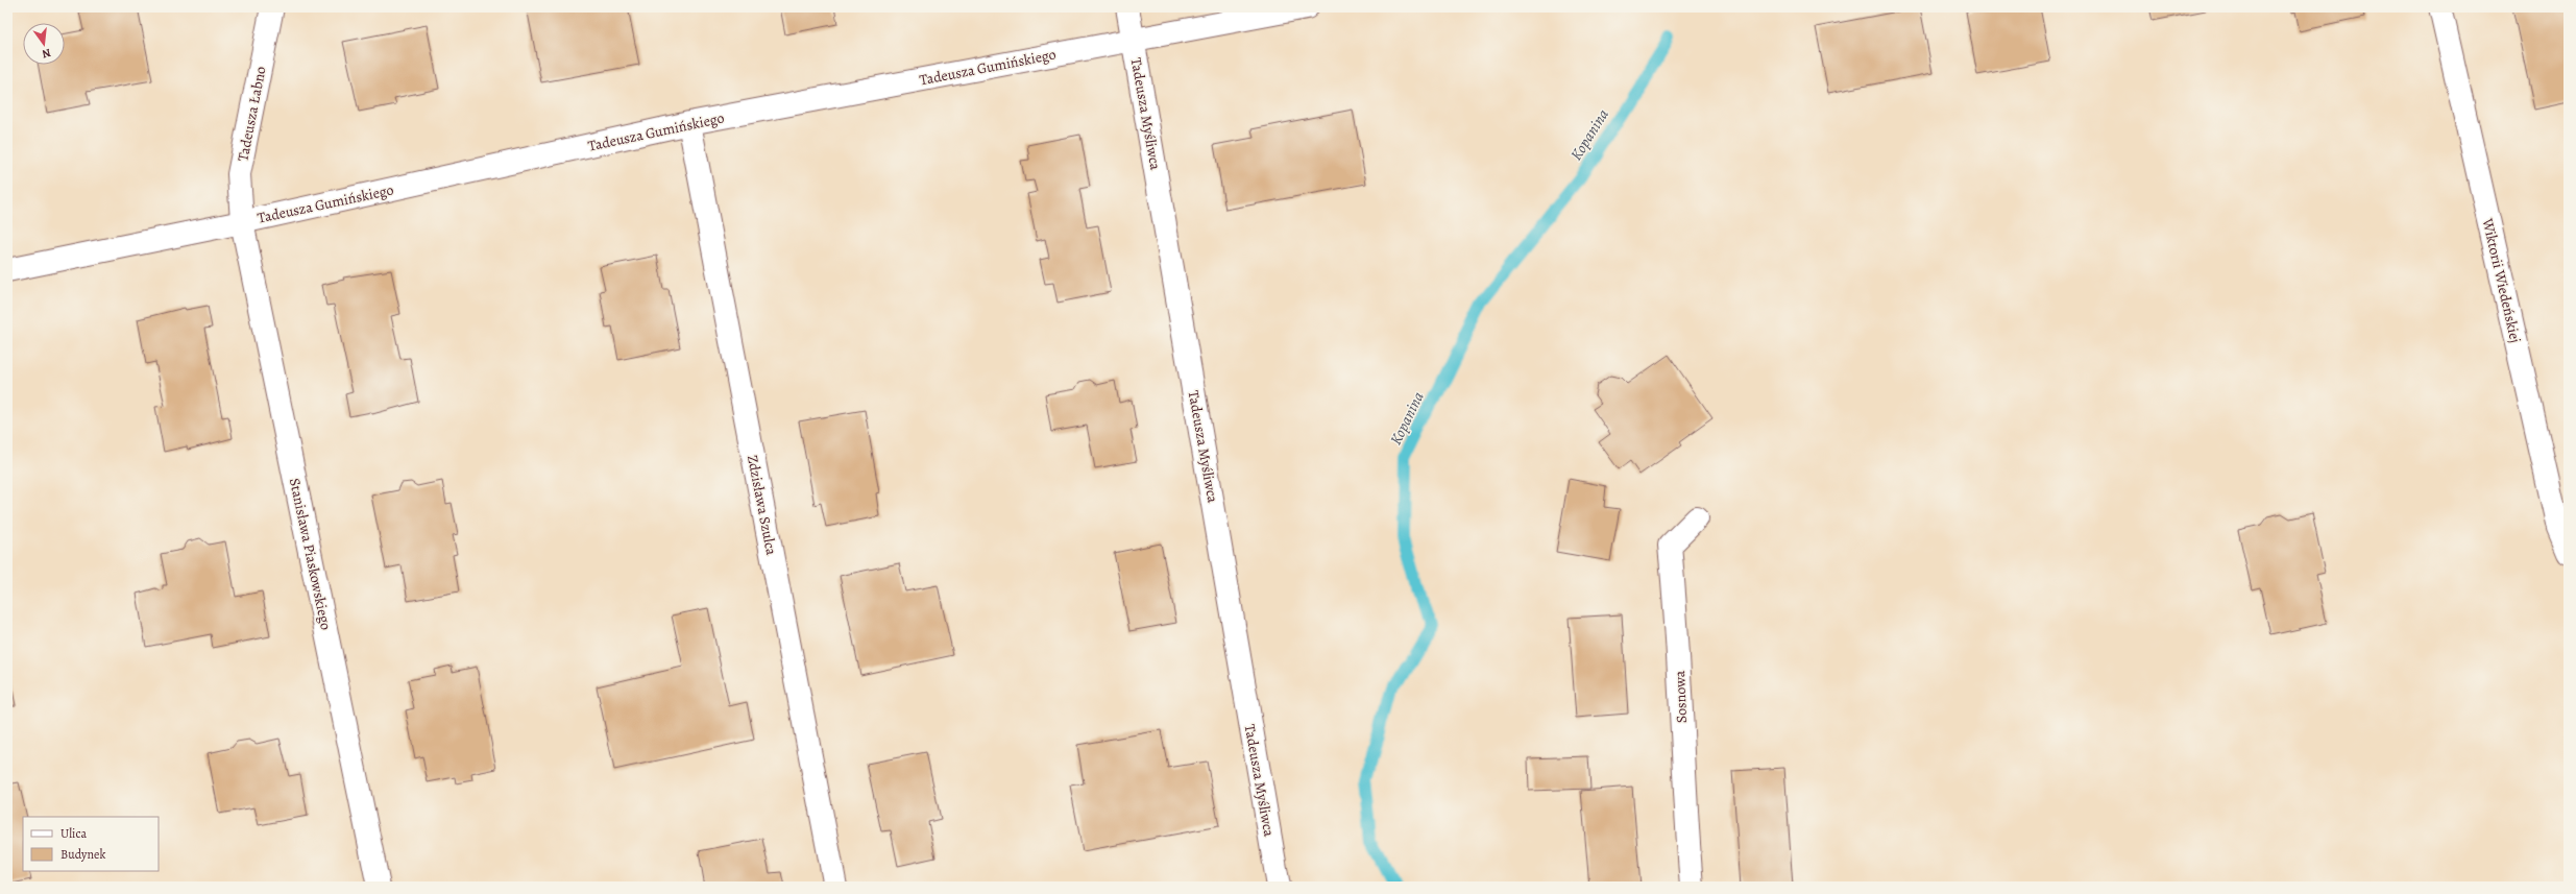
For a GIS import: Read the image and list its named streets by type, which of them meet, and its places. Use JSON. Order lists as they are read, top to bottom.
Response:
{
  "streets": {
    "street": [
      "Tadeusza Gumińskiego",
      "Tadeusza Łabno",
      "Tadeusza Myśliwca",
      "Wiktorii Wiedeńskiej",
      "Zdzisława Szulca",
      "Stanisława Piaskowskiego",
      "Sosnowa"
    ]
  },
  "crossings": [
    ["Tadeusza Gumińskiego", "Tadeusza Łabno"],
    ["Tadeusza Gumińskiego", "Tadeusza Myśliwca"],
    ["Tadeusza Gumińskiego", "Zdzisława Szulca"],
    ["Tadeusza Gumińskiego", "Stanisława Piaskowskiego"],
    ["Tadeusza Łabno", "Stanisława Piaskowskiego"]
  ],
  "water": ["Kopanina"],
  "legend": ["Ulica", "Budynek"],
  "north": "bottom"
}
